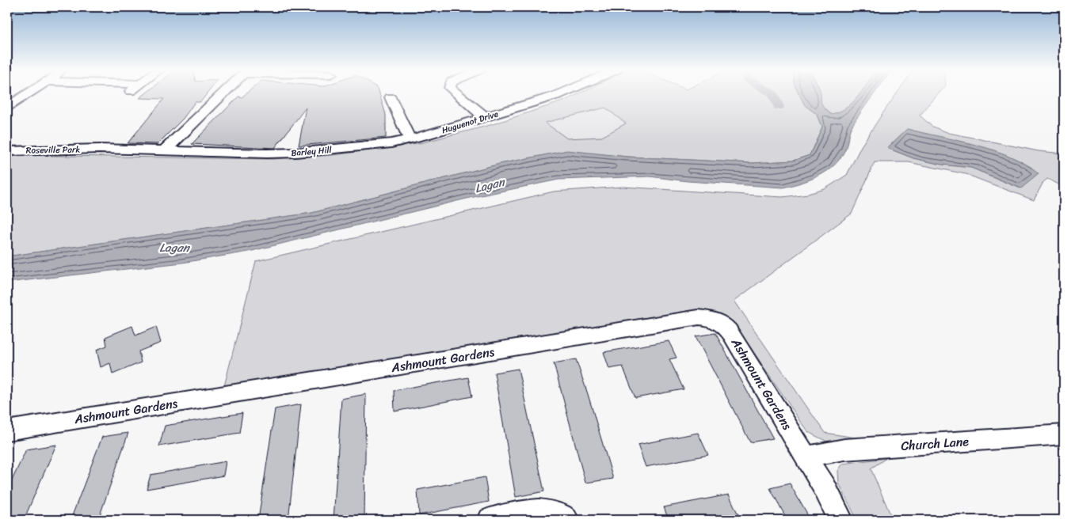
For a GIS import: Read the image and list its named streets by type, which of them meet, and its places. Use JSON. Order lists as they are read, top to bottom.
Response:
{
  "streets": {
    "street": [
      "Huguenot Drive",
      "Roseville Park",
      "Barley Hill",
      "Ashmount Gardens",
      "Church Lane"
    ]
  },
  "crossings": [
    ["Huguenot Drive", "Barley Hill"],
    ["Roseville Park", "Barley Hill"],
    ["Ashmount Gardens", "Church Lane"]
  ],
  "water": ["Lagan"]
}
